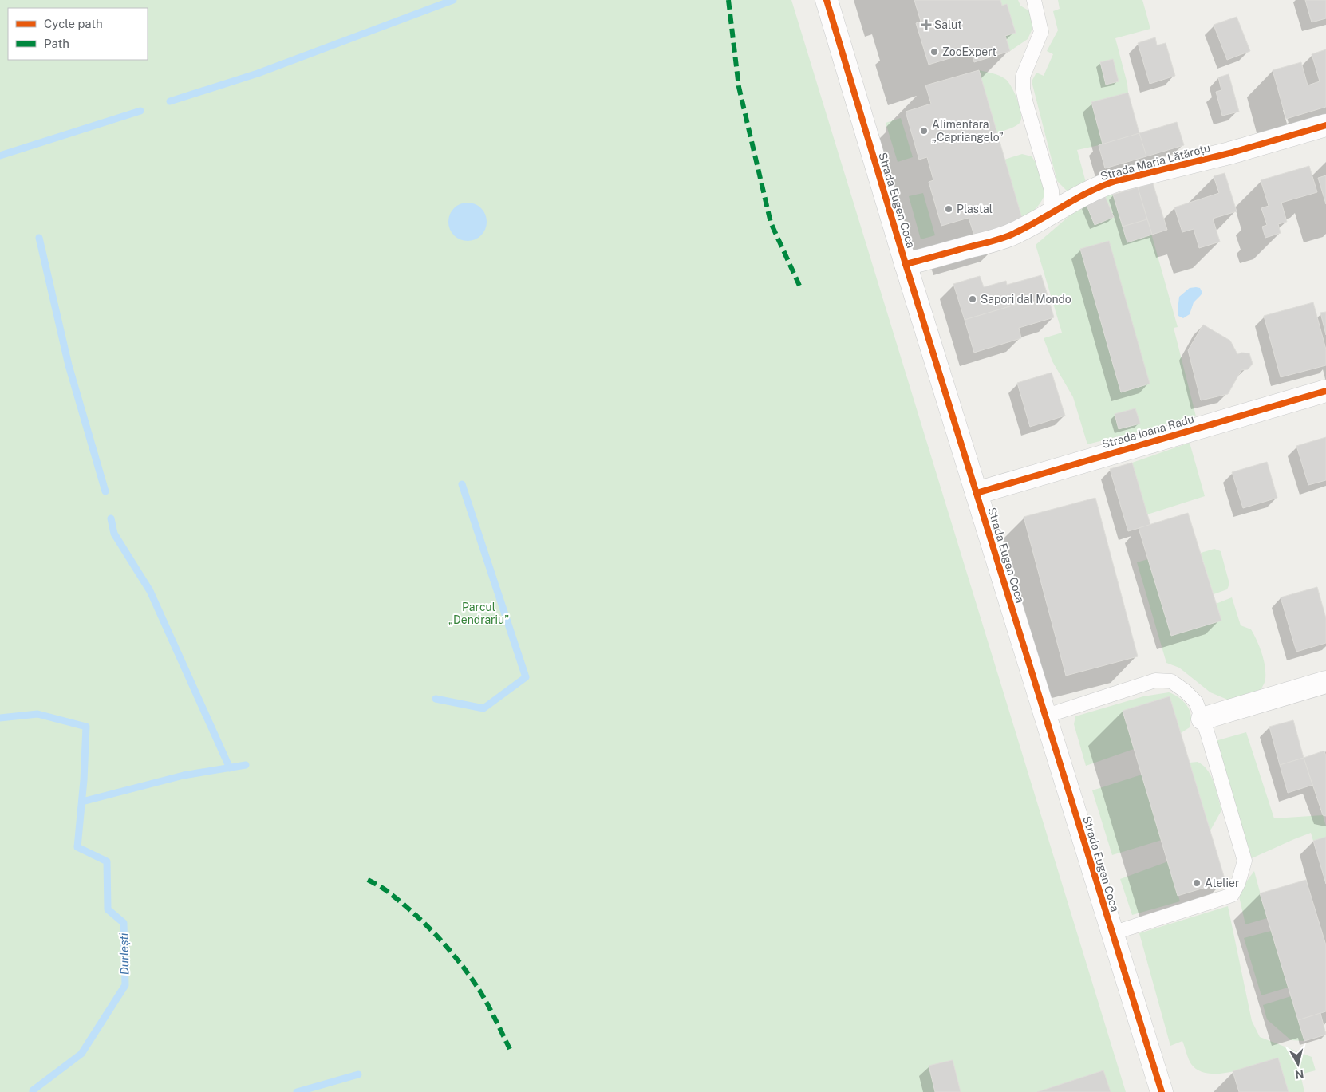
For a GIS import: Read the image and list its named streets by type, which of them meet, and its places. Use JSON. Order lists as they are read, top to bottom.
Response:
{
  "streets": {
    "street": ["Strada Maria Lătărețu", "Strada Eugen Coca", "Strada Ioana Radu"]
  },
  "crossings": [
    ["Strada Maria Lătărețu", "Strada Eugen Coca"],
    ["Strada Eugen Coca", "Strada Ioana Radu"]
  ],
  "water": ["Durlești"],
  "parks": ["Parcul „Dendrariu”"],
  "places": {
    "health": ["Salut"],
    "other": [
      "ZooExpert",
      "Alimentara „Capriangelo”",
      "Plastal",
      "Sapori dal Mondo",
      "Atelier"
    ]
  },
  "legend": ["Cycle path", "Path"],
  "north": "bottom"
}
